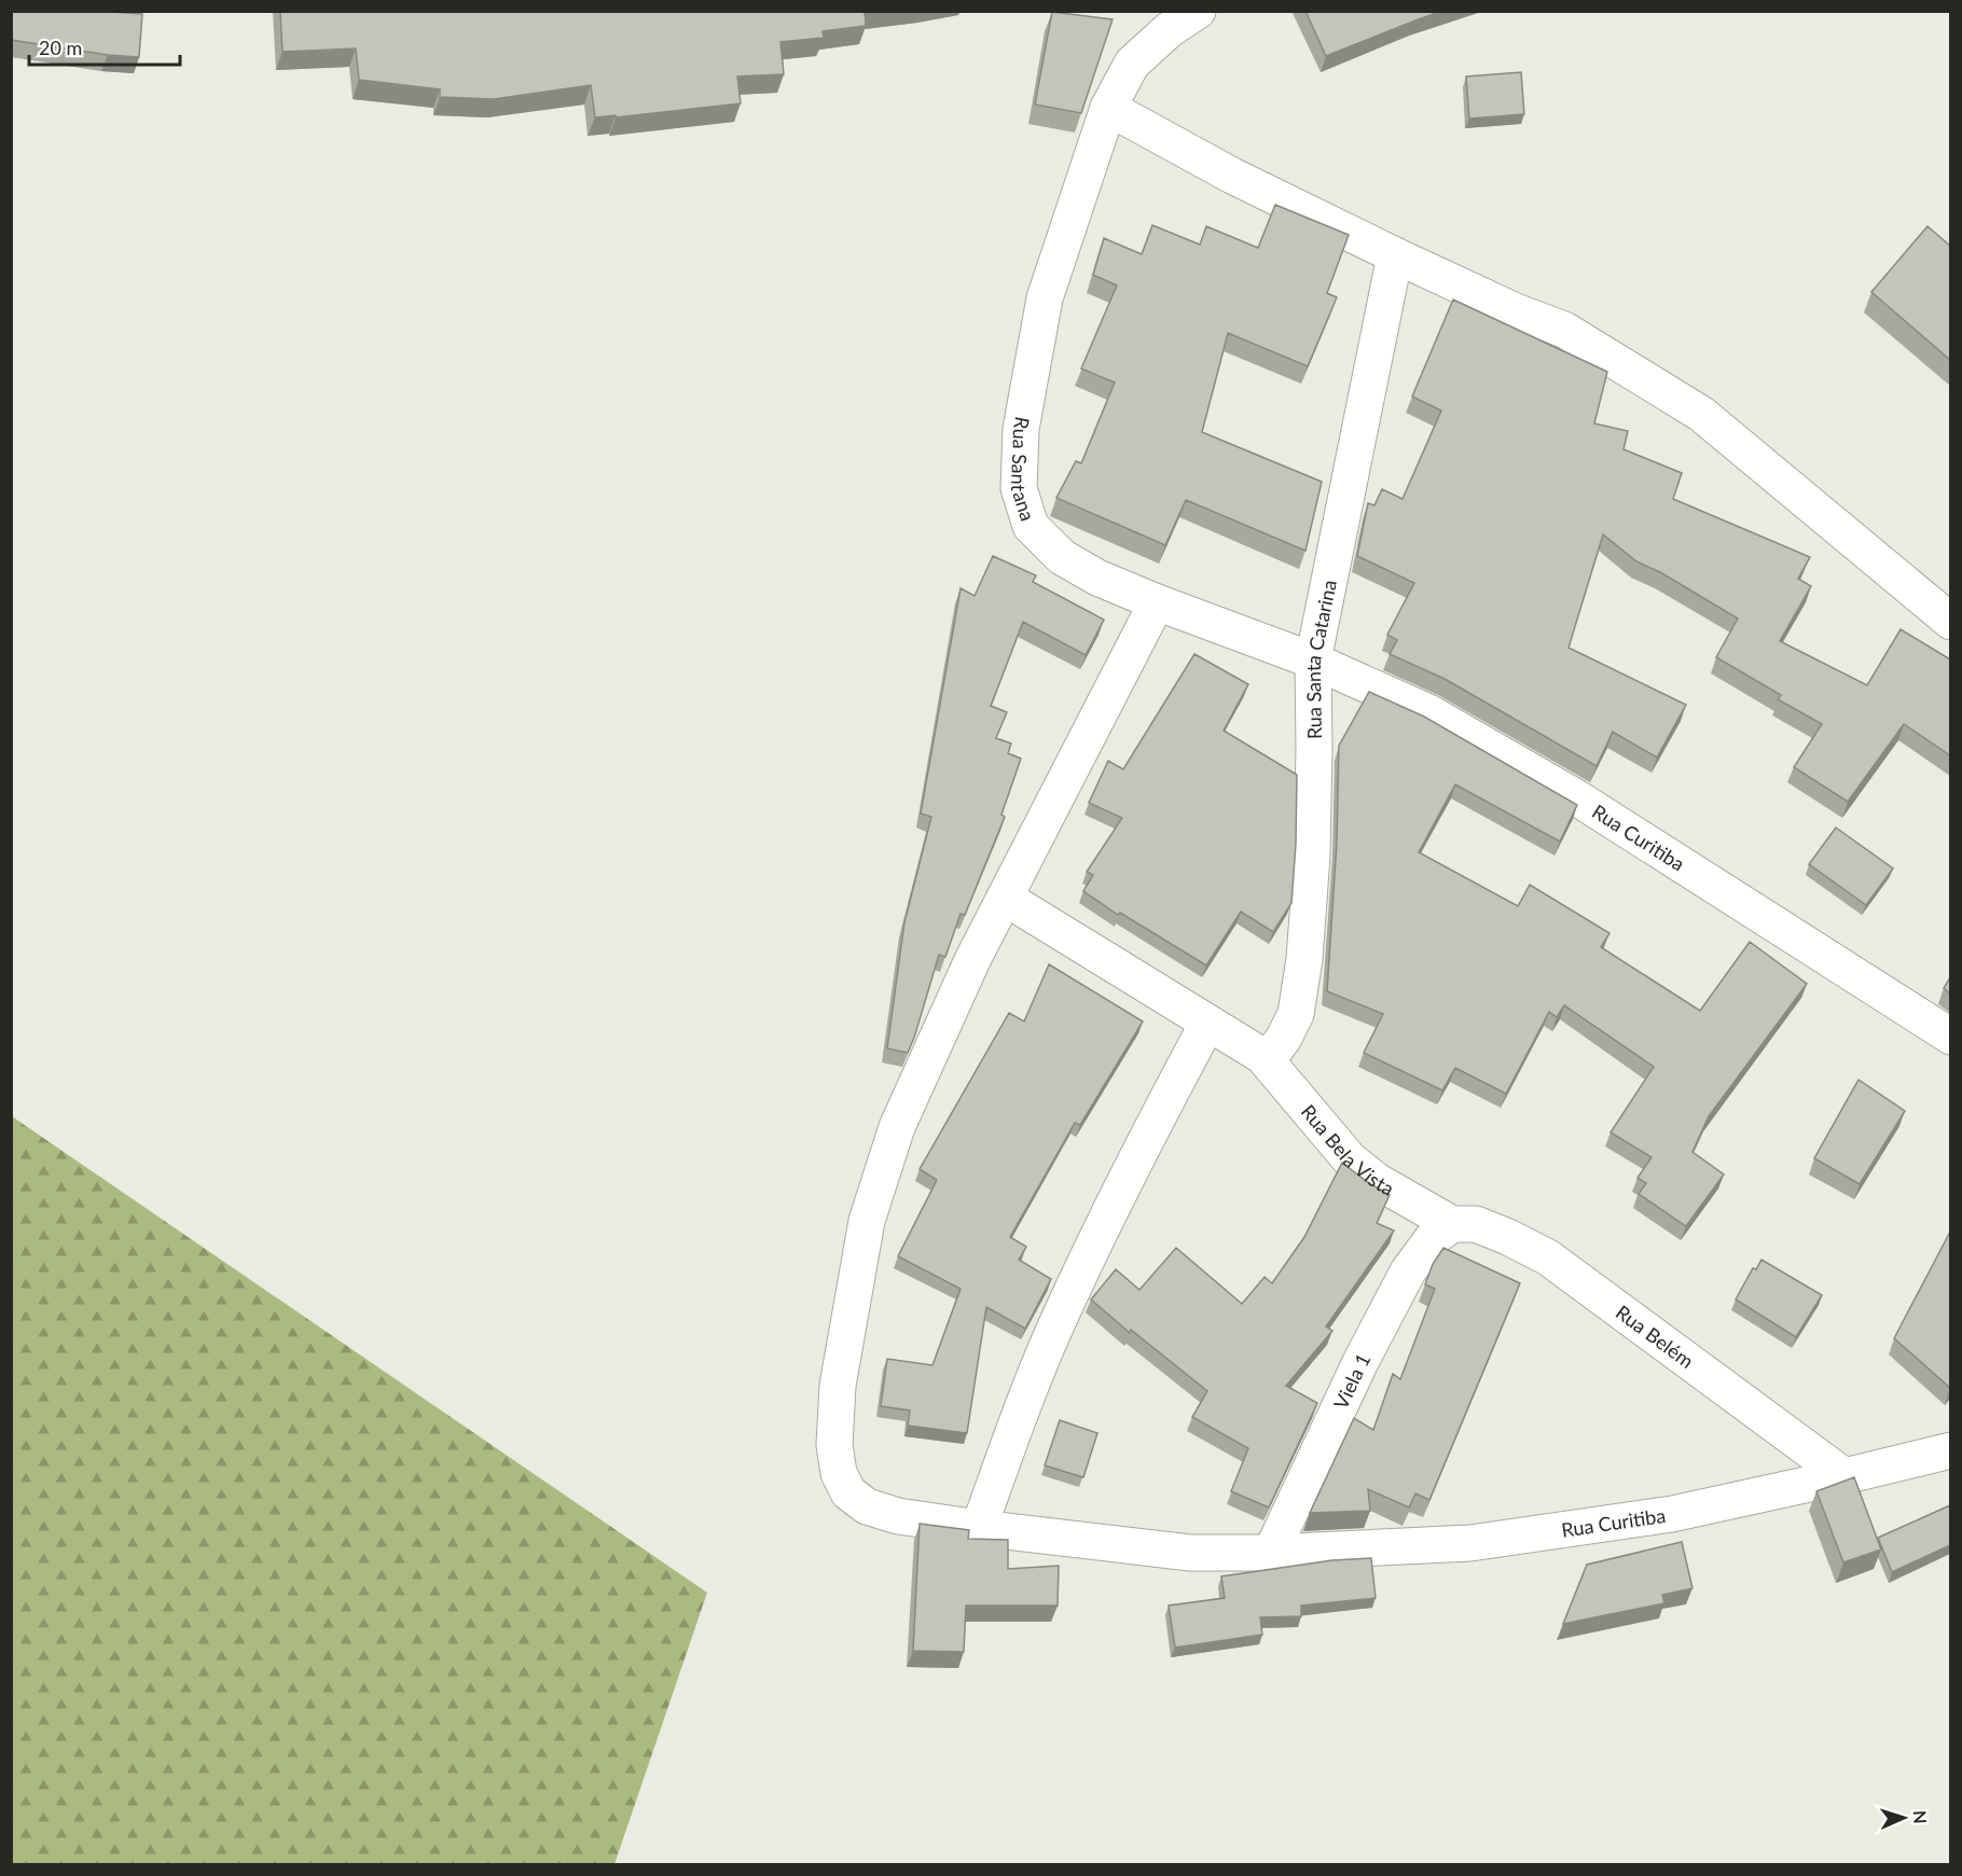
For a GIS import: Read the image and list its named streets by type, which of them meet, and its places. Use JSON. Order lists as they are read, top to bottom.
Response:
{
  "streets": {
    "street": [
      "Rua Santana",
      "Rua Santa Catarina",
      "Rua Curitiba",
      "Rua Bela Vista",
      "Rua Belém",
      "Viela 1"
    ]
  },
  "crossings": [
    ["Rua Santana", "Rua Santa Catarina"],
    ["Rua Santana", "Rua Curitiba"],
    ["Rua Santa Catarina", "Rua Curitiba"],
    ["Rua Santa Catarina", "Rua Bela Vista"],
    ["Rua Curitiba", "Rua Bela Vista"],
    ["Rua Curitiba", "Rua Belém"],
    ["Rua Curitiba", "Viela 1"],
    ["Rua Bela Vista", "Rua Belém"],
    ["Rua Bela Vista", "Viela 1"],
    ["Rua Belém", "Viela 1"]
  ],
  "scale_bar": "20 m",
  "north": "right"
}
